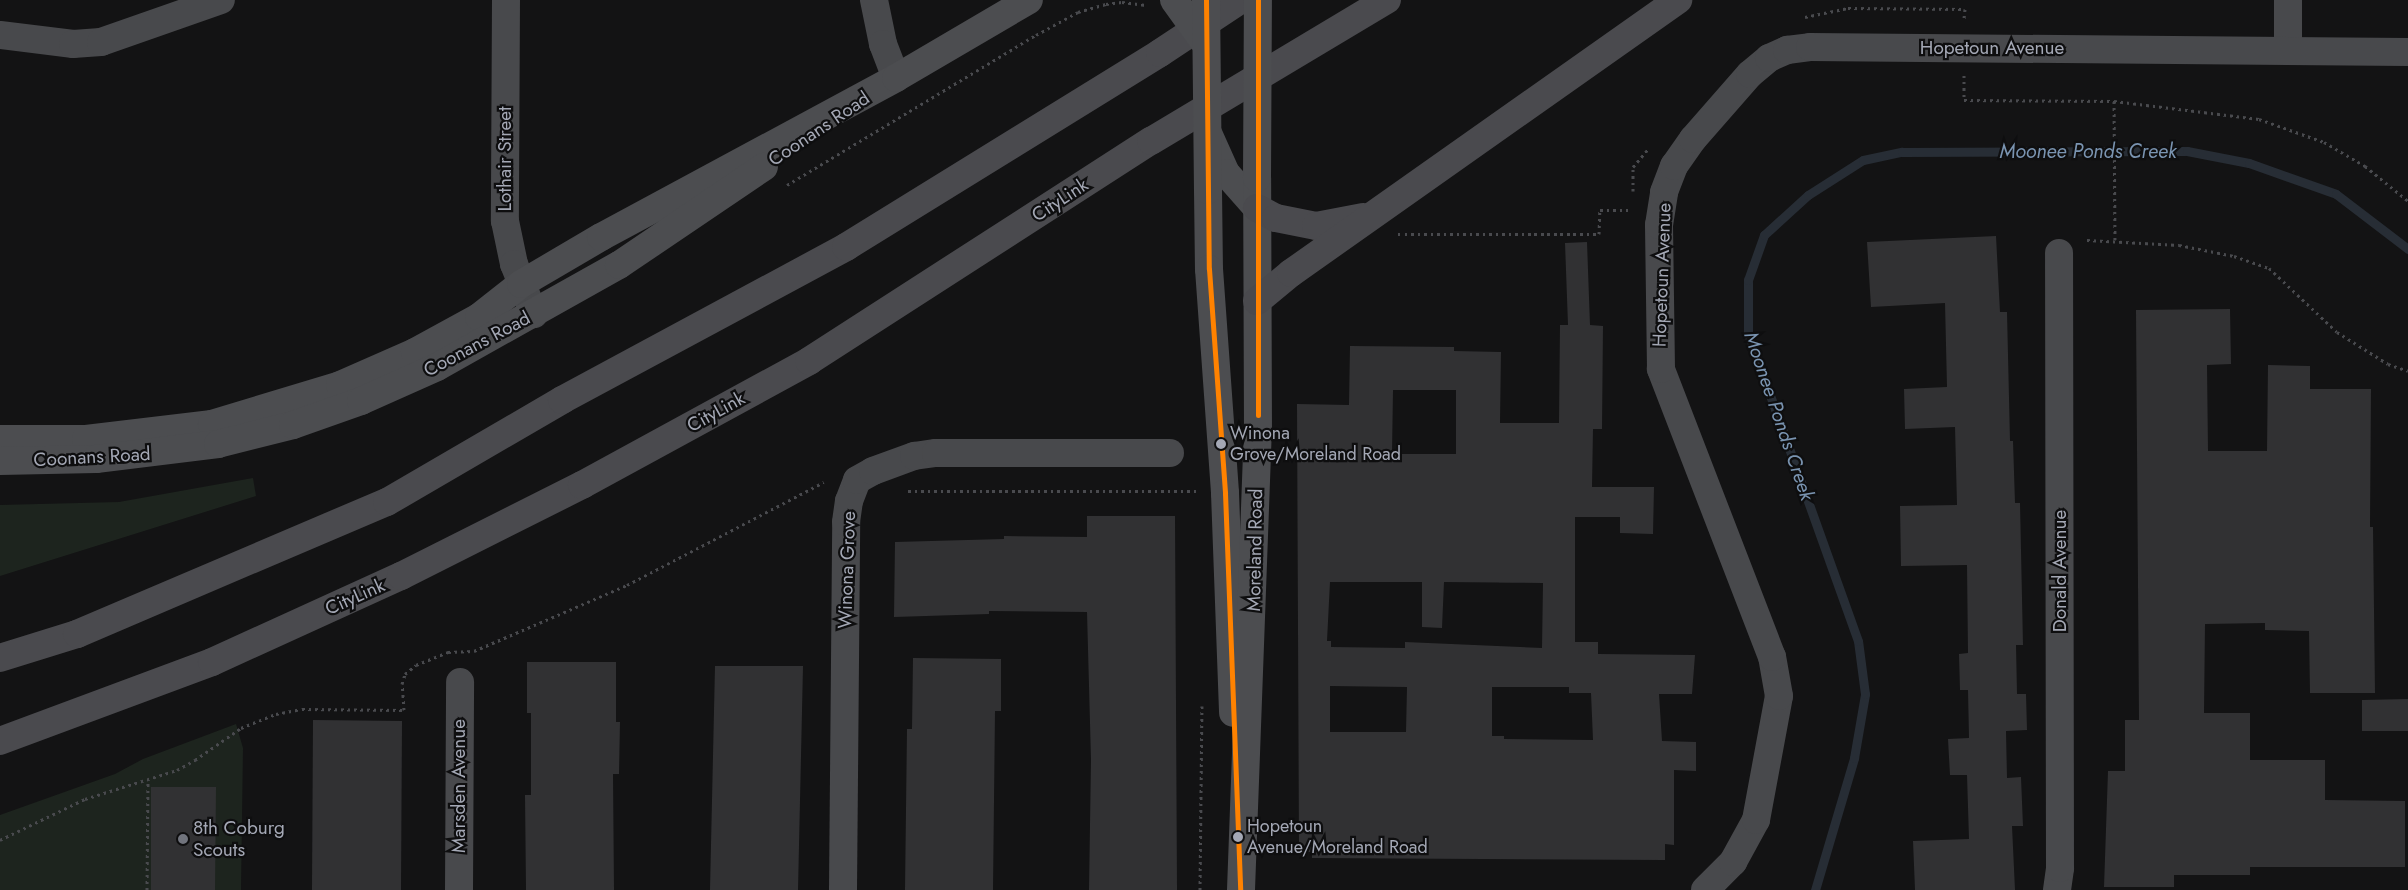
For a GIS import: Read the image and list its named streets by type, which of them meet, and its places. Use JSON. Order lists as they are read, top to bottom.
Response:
{
  "streets": {
    "highway": ["CityLink"],
    "street": [
      "Hopetoun Avenue",
      "Coonans Road",
      "Lothair Street",
      "Moreland Road",
      "Winona Grove",
      "Donald Avenue",
      "Marsden Avenue"
    ]
  },
  "crossings": [
    ["Coonans Road", "Lothair Street"]
  ],
  "water": ["Moonee Ponds Creek"],
  "places": ["Winona Grove/Moreland Road", "Hopetoun Avenue/Moreland Road", "8th Coburg Scouts"]
}
